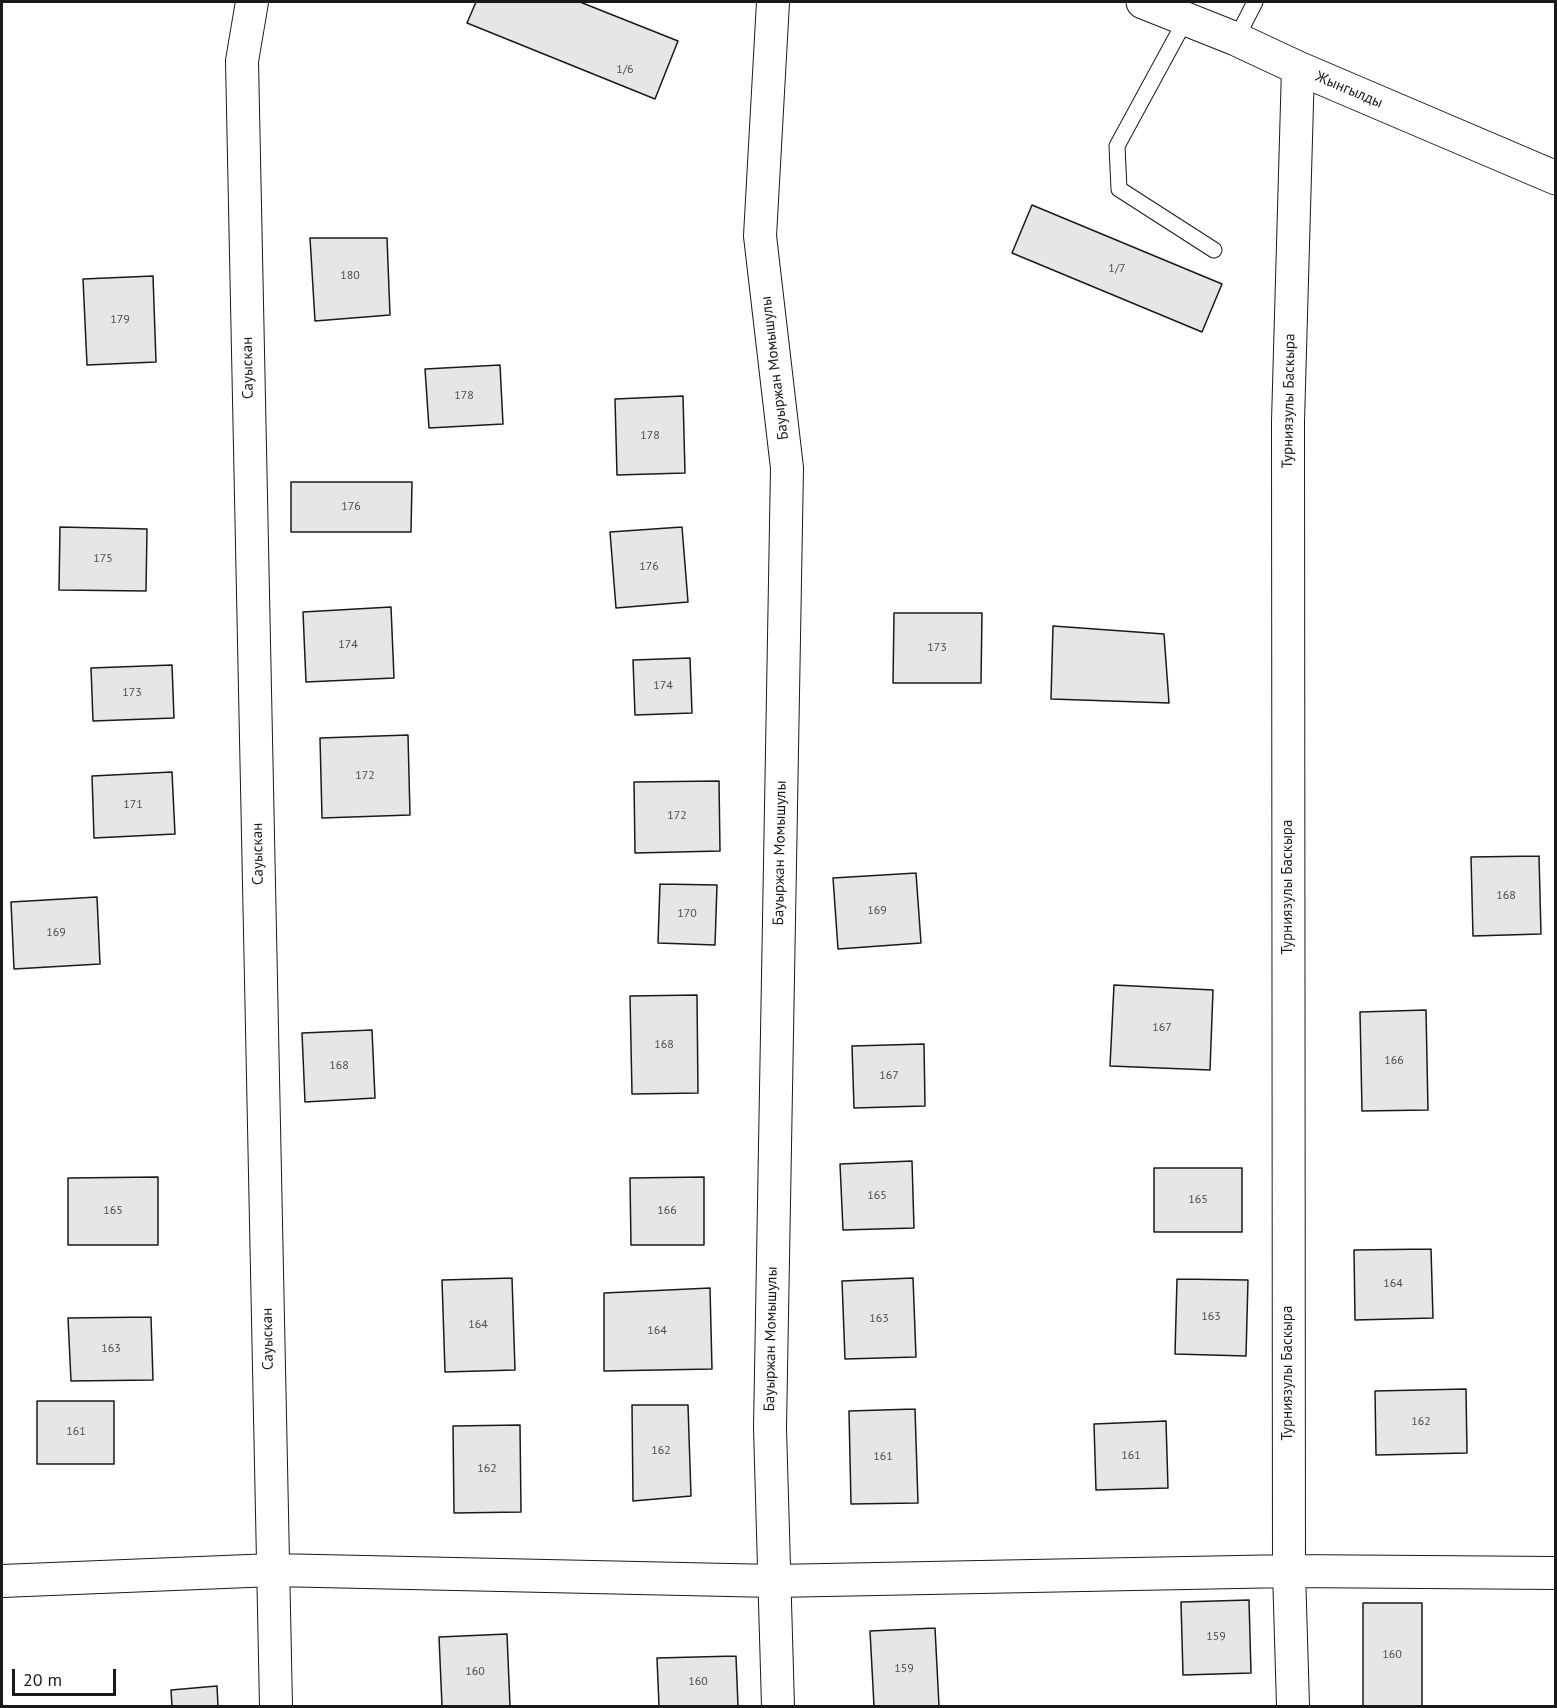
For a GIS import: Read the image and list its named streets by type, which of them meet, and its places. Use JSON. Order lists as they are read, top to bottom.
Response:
{
  "streets": {
    "street": [
      "Жынгылды",
      "Сауыскан",
      "Бауыржан Момышулы",
      "Турниязулы Баскыра"
    ]
  },
  "crossings": [
    ["Жынгылды", "Турниязулы Баскыра"]
  ],
  "house_numbers": [
    "1/6",
    "1/7",
    "180",
    "179",
    "178",
    "178",
    "176",
    "175",
    "176",
    "174",
    "173",
    "174",
    "173",
    "172",
    "171",
    "172",
    "168",
    "169",
    "170",
    "169",
    "167",
    "168",
    "166",
    "168",
    "167",
    "165",
    "165",
    "165",
    "166",
    "164",
    "163",
    "163",
    "164",
    "164",
    "163",
    "162",
    "161",
    "162",
    "161",
    "161",
    "162",
    "159",
    "160",
    "159",
    "160",
    "160"
  ],
  "scale_bar": "20 m"
}
